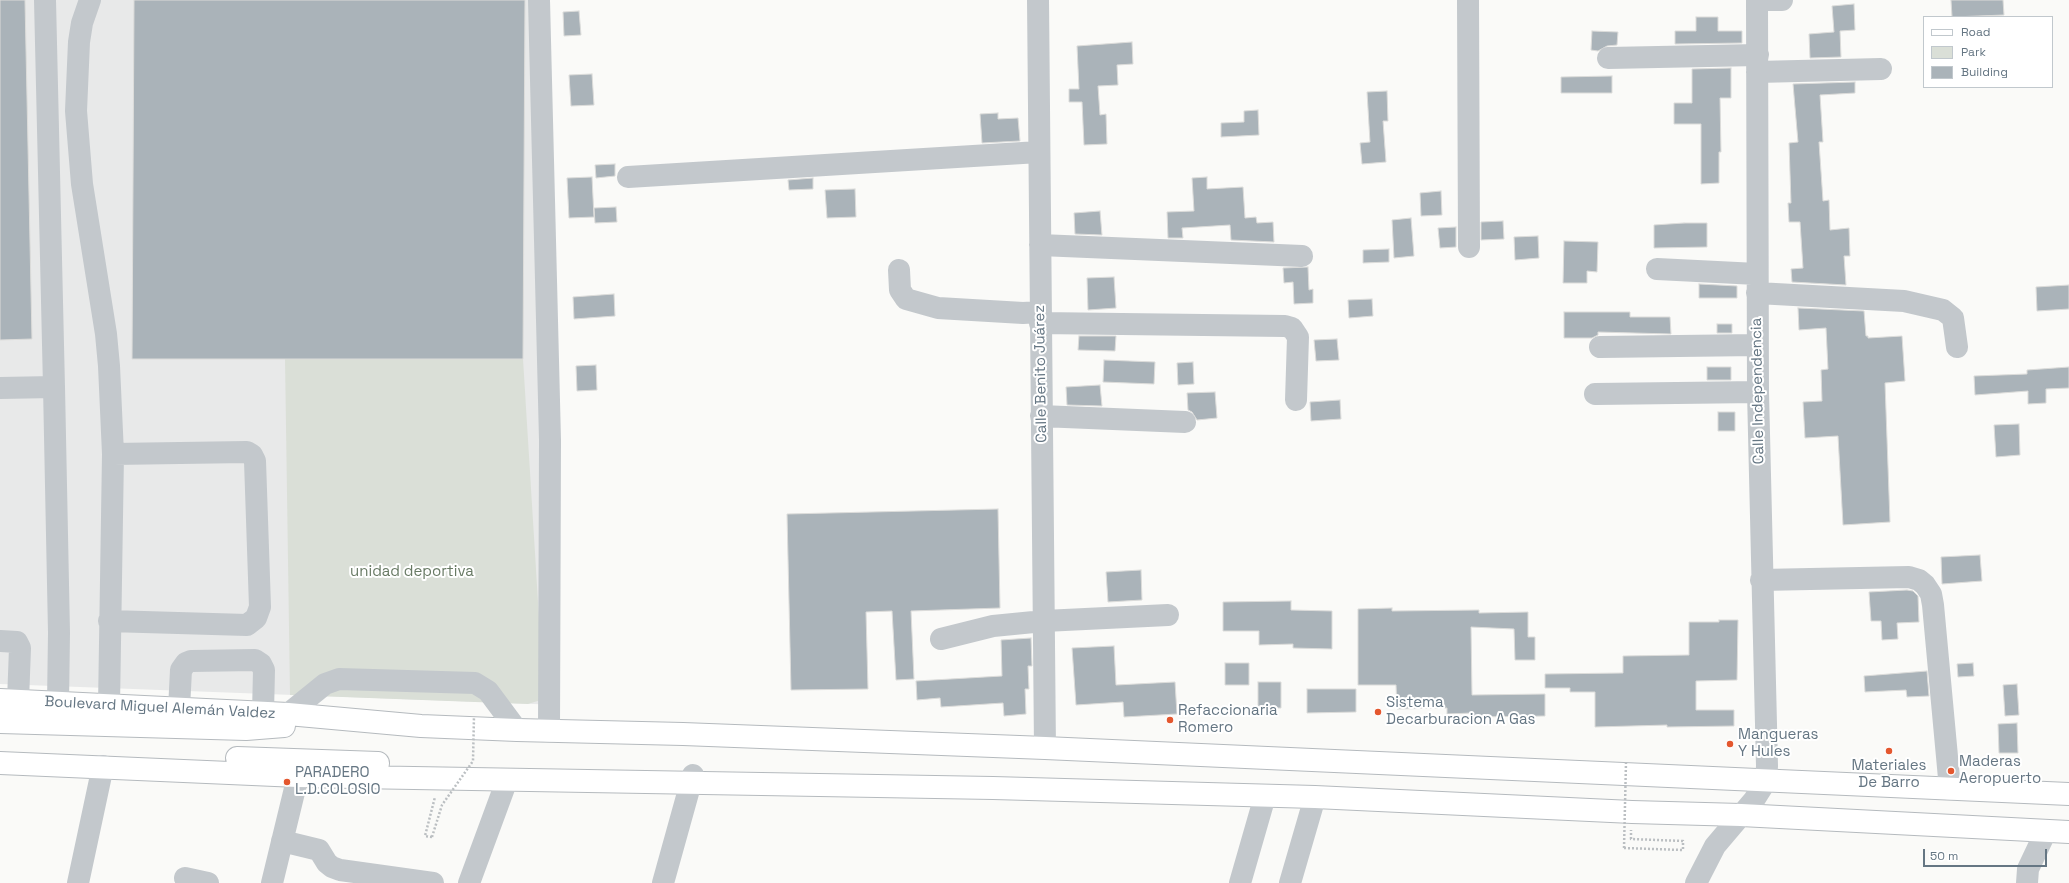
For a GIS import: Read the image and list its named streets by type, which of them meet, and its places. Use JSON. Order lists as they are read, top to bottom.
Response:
{
  "streets": {
    "main road": ["Boulevard Miguel Alemán Valdez"],
    "street": ["Calle Benito Juárez", "Calle Independencia"]
  },
  "crossings": [
    ["Calle Benito Juárez", "Boulevard Miguel Alemán Valdez"],
    ["Calle Independencia", "Boulevard Miguel Alemán Valdez"]
  ],
  "parks": ["unidad deportiva"],
  "places": [
    "Sistema Decarburacion A Gas",
    "Refaccionaria Romero",
    "Mangueras Y Hules",
    "Materiales De Barro",
    "Maderas Aeropuerto",
    "PARADERO L.D.COLOSIO"
  ],
  "legend": ["Road", "Park", "Building"],
  "scale_bar": "50 m"
}
